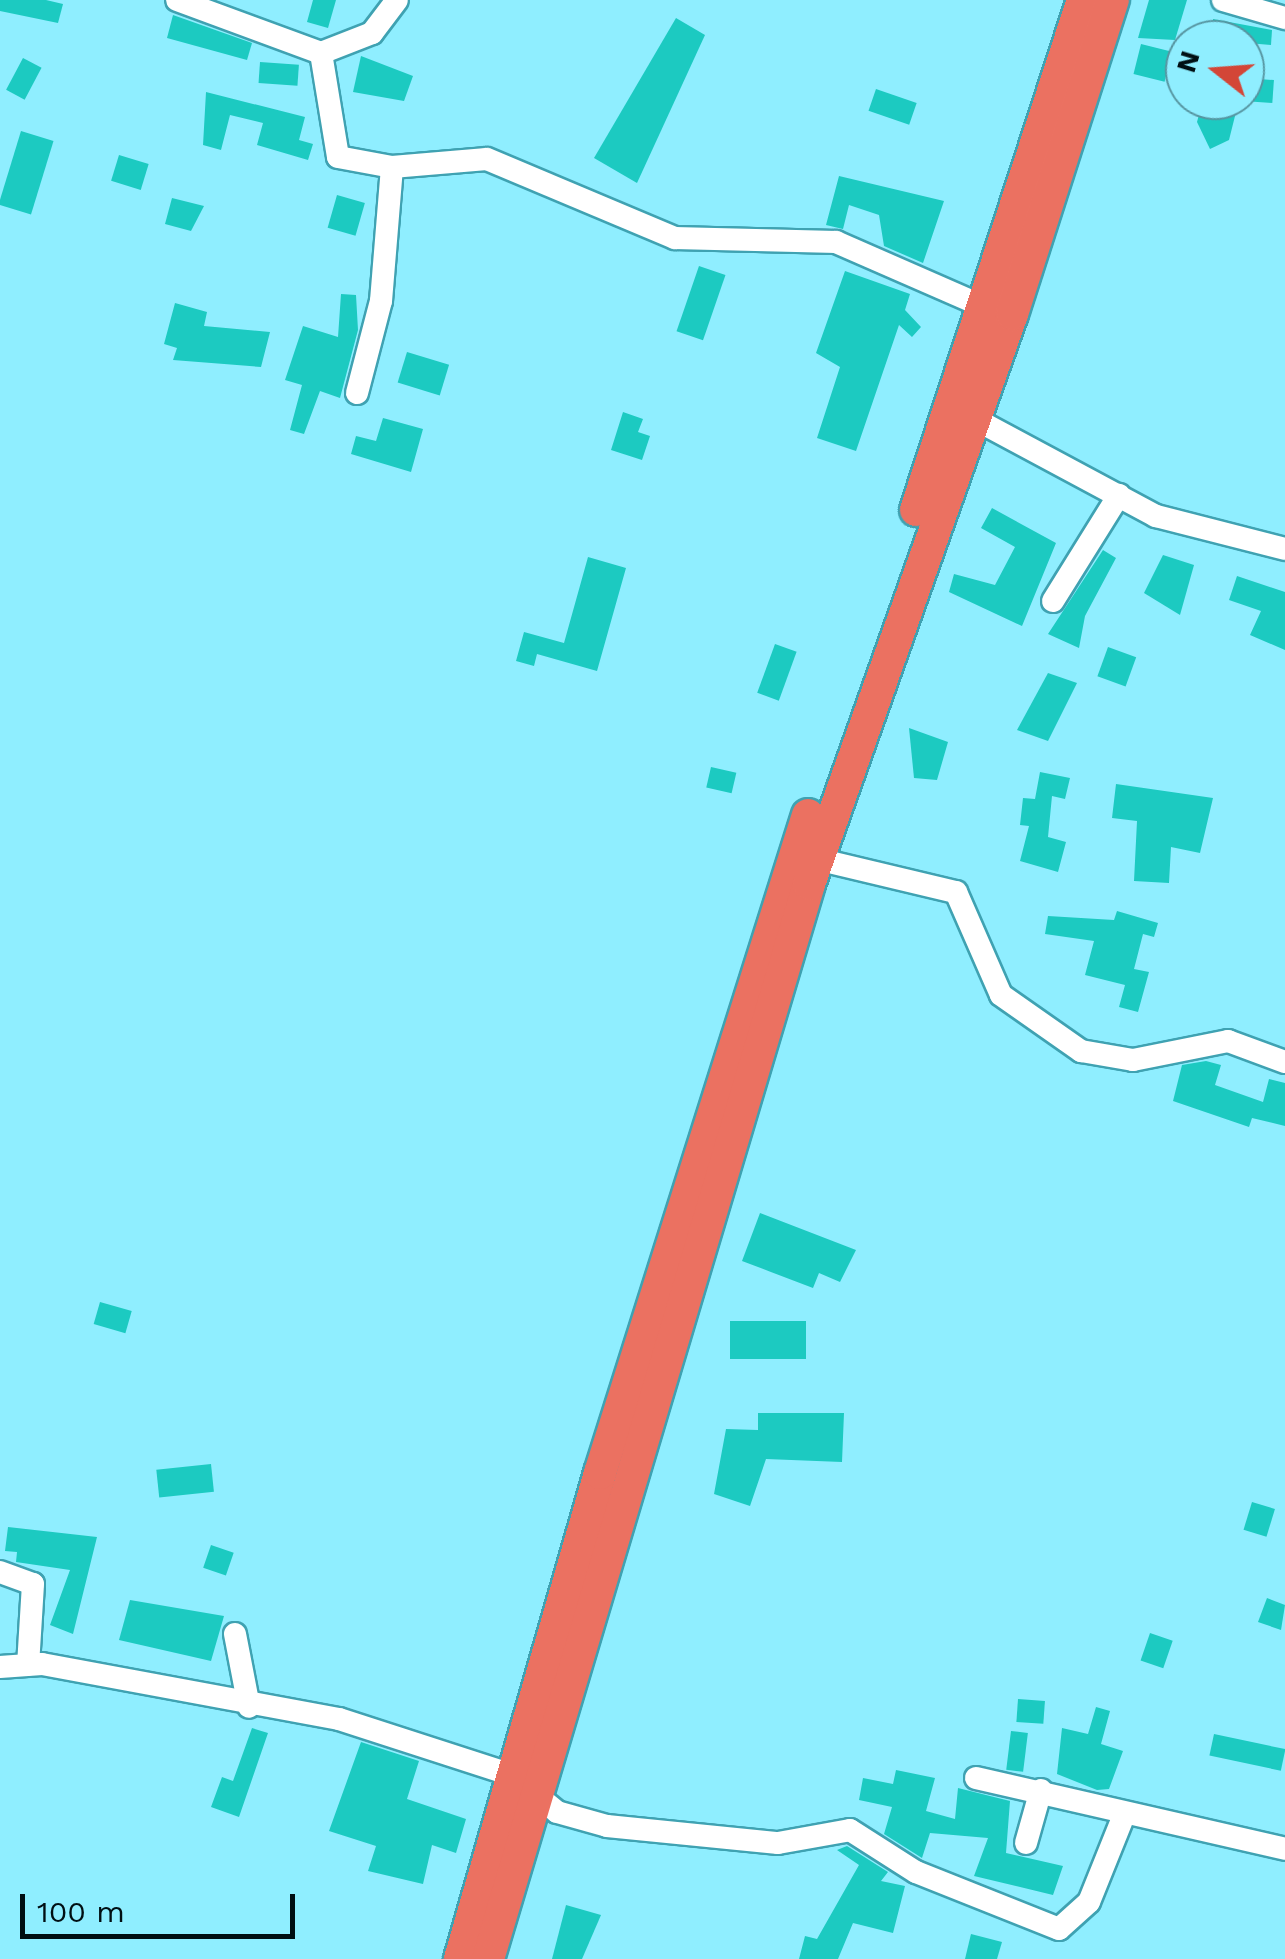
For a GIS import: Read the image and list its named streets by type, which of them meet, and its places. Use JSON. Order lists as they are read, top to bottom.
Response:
{
  "scale_bar": "100 m",
  "north": "left"
}
